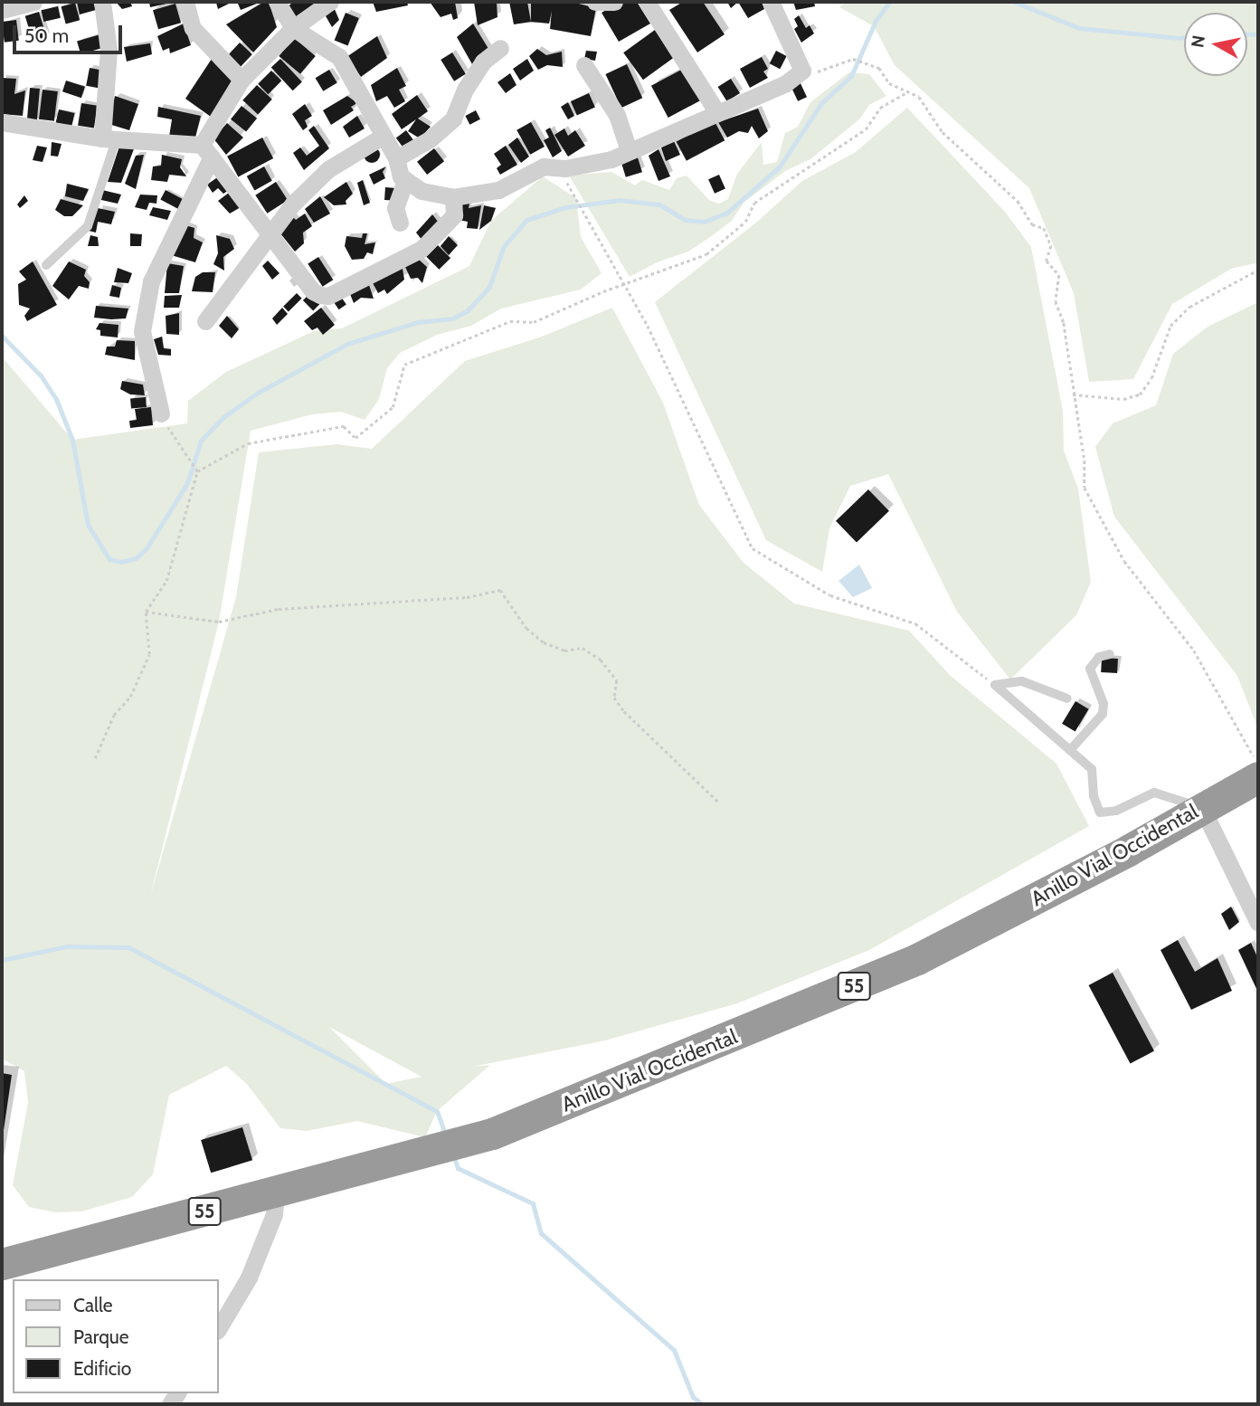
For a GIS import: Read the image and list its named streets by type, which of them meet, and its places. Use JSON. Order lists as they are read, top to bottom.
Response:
{
  "streets": {
    "highway": ["Anillo Vial Occidental", "55"]
  },
  "legend": ["Calle", "Parque", "Edificio"],
  "scale_bar": "50 m",
  "north": "left"
}
